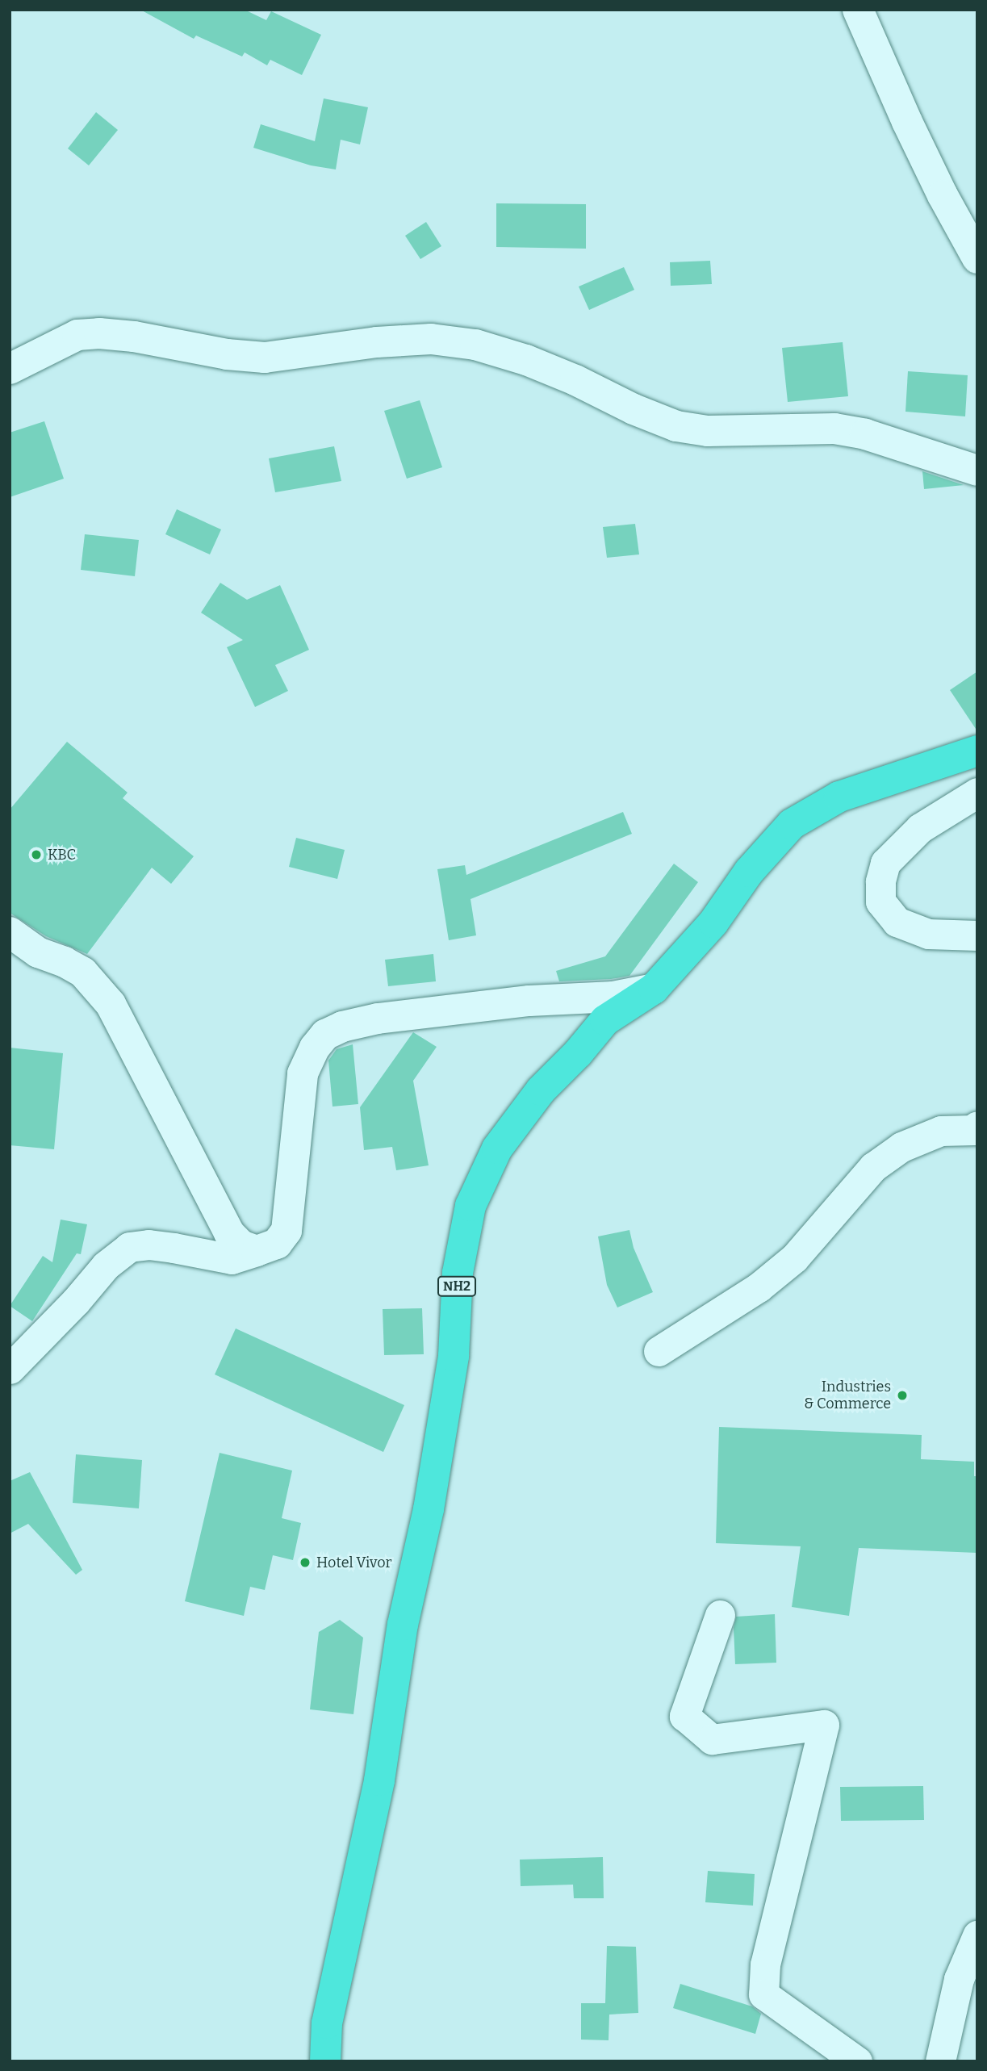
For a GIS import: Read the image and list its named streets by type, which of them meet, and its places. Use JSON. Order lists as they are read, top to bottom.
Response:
{
  "streets": {
    "highway": ["NH2"]
  },
  "places": ["KBC", "Industries & Commerce", "Hotel Vivor"]
}
